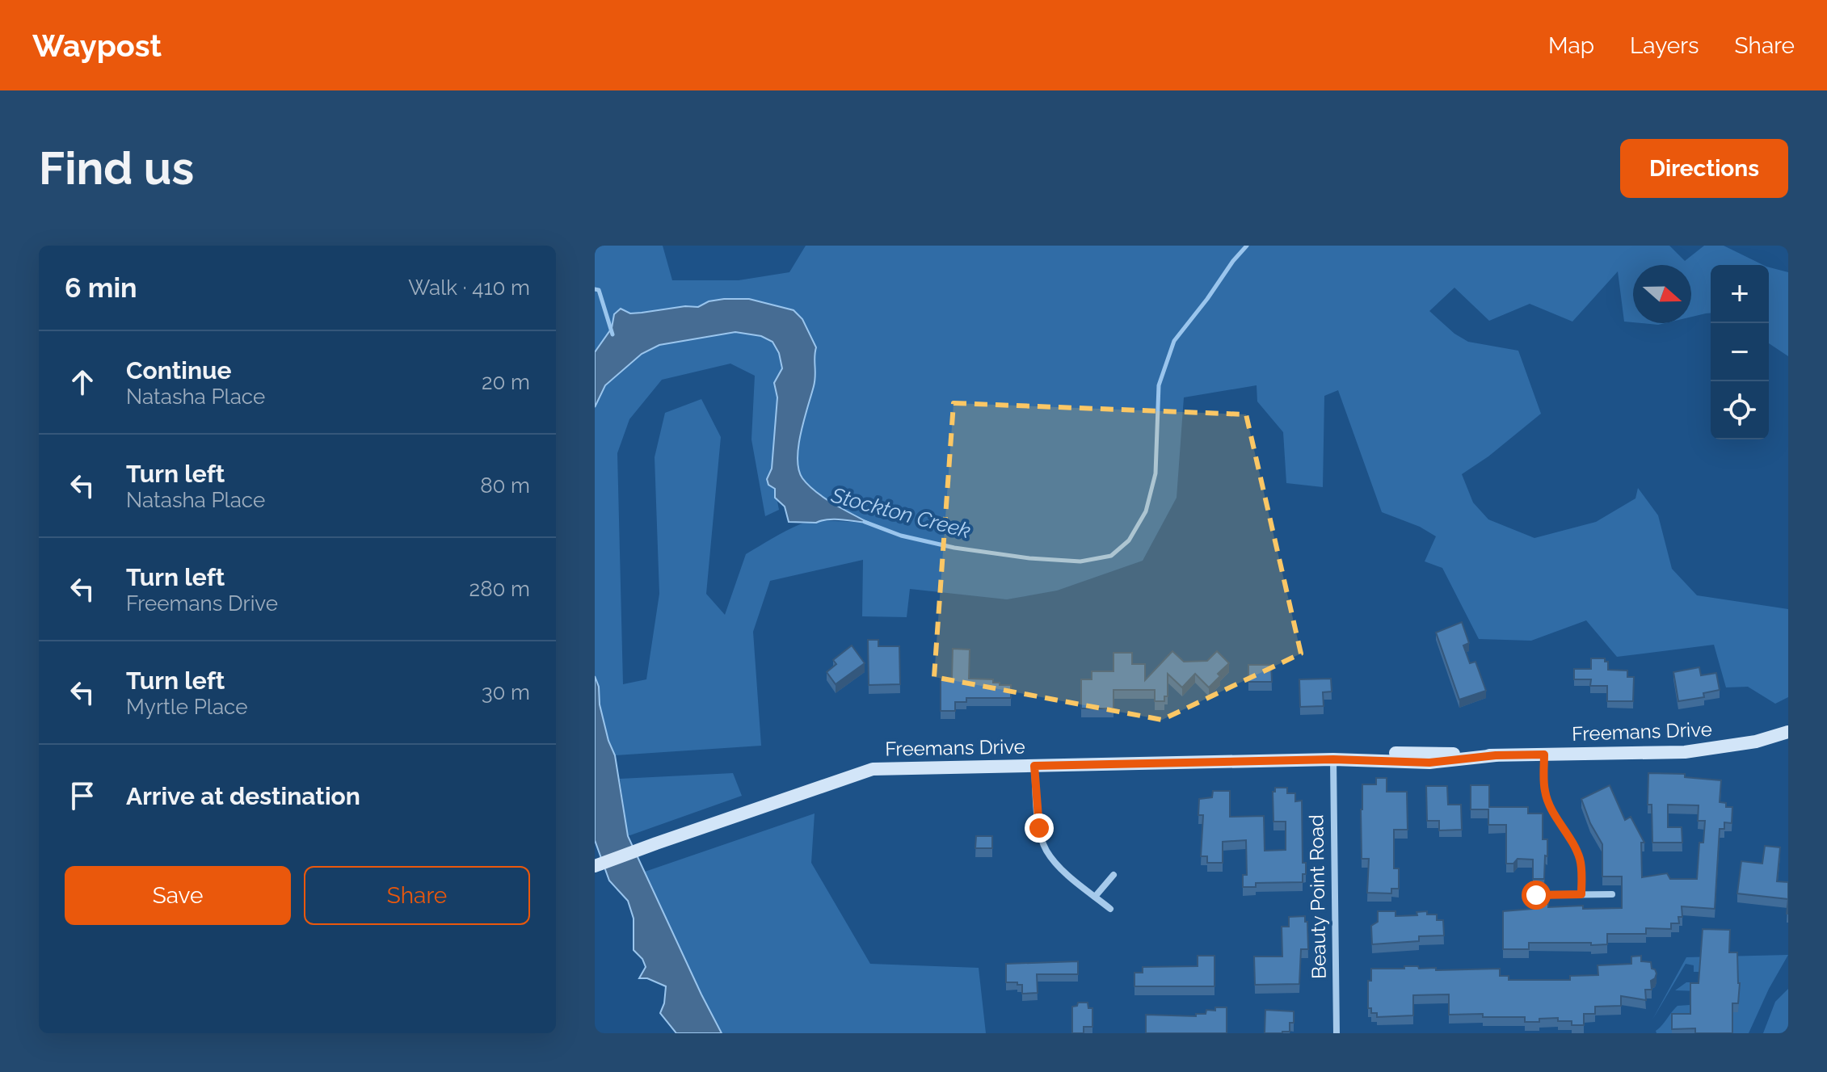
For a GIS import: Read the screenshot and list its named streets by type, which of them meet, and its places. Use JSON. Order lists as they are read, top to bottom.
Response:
{
  "streets": {
    "main road": ["Freemans Drive"],
    "street": ["Beauty Point Road"]
  },
  "crossings": [
    ["Freemans Drive", "Beauty Point Road"]
  ],
  "water": ["Stockton Creek"],
  "north": "right",
  "page": {
    "header": "Waypost",
    "nav": ["Map", "Layers", "Share"],
    "buttons": [
      "Directions",
      ["Save", "Share"]
    ],
    "title": "Find us",
    "heading": ["6 min", "Walk · 410 m"],
    "map_buttons": ["+", "−"],
    "list": [
      ["Continue", "Natasha Place", "20 m"],
      ["Turn left", "Natasha Place", "80 m"],
      ["Turn left", "Freemans Drive", "280 m"],
      ["Turn left", "Myrtle Place", "30 m"],
      "Arrive at destination"
    ]
  }
}
